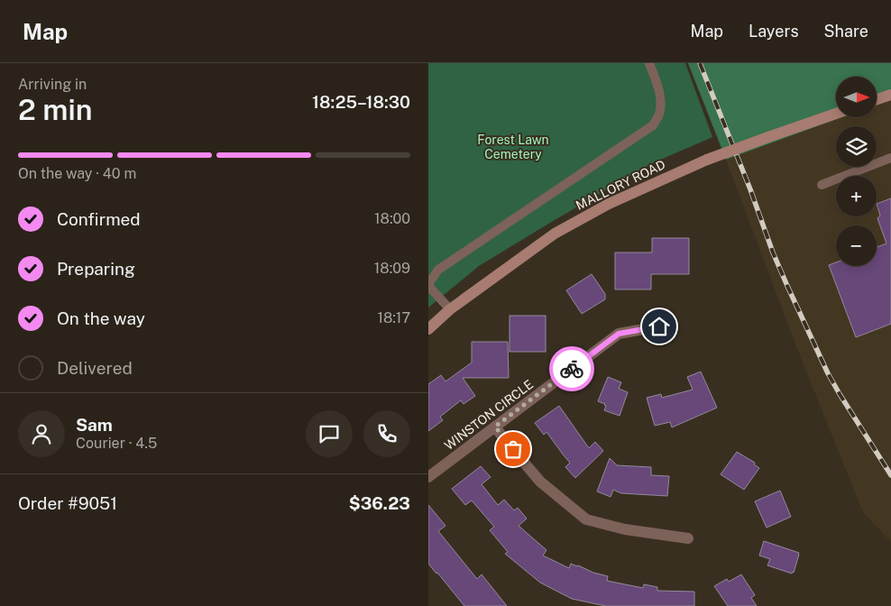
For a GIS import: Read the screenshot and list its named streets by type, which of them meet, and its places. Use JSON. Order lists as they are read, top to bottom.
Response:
{
  "streets": {
    "street": ["MALLORY ROAD", "WINSTON CIRCLE"]
  },
  "parks": ["Forest Lawn Cemetery"],
  "north": "right",
  "page": {
    "header": "Map",
    "nav": ["Map", "Layers", "Share"],
    "heading": ["2 min", "Arriving in", "18:25–18:30"],
    "panel": [
      "Sam",
      "Courier · 4.5",
      "Order #9051",
      "$36.23"
    ],
    "map_buttons": ["+", "−"],
    "bar": "On the way · 40 m",
    "list": [
      ["Confirmed", "18:00"],
      ["Preparing", "18:09"],
      ["On the way", "18:17"],
      "Delivered"
    ]
  }
}
